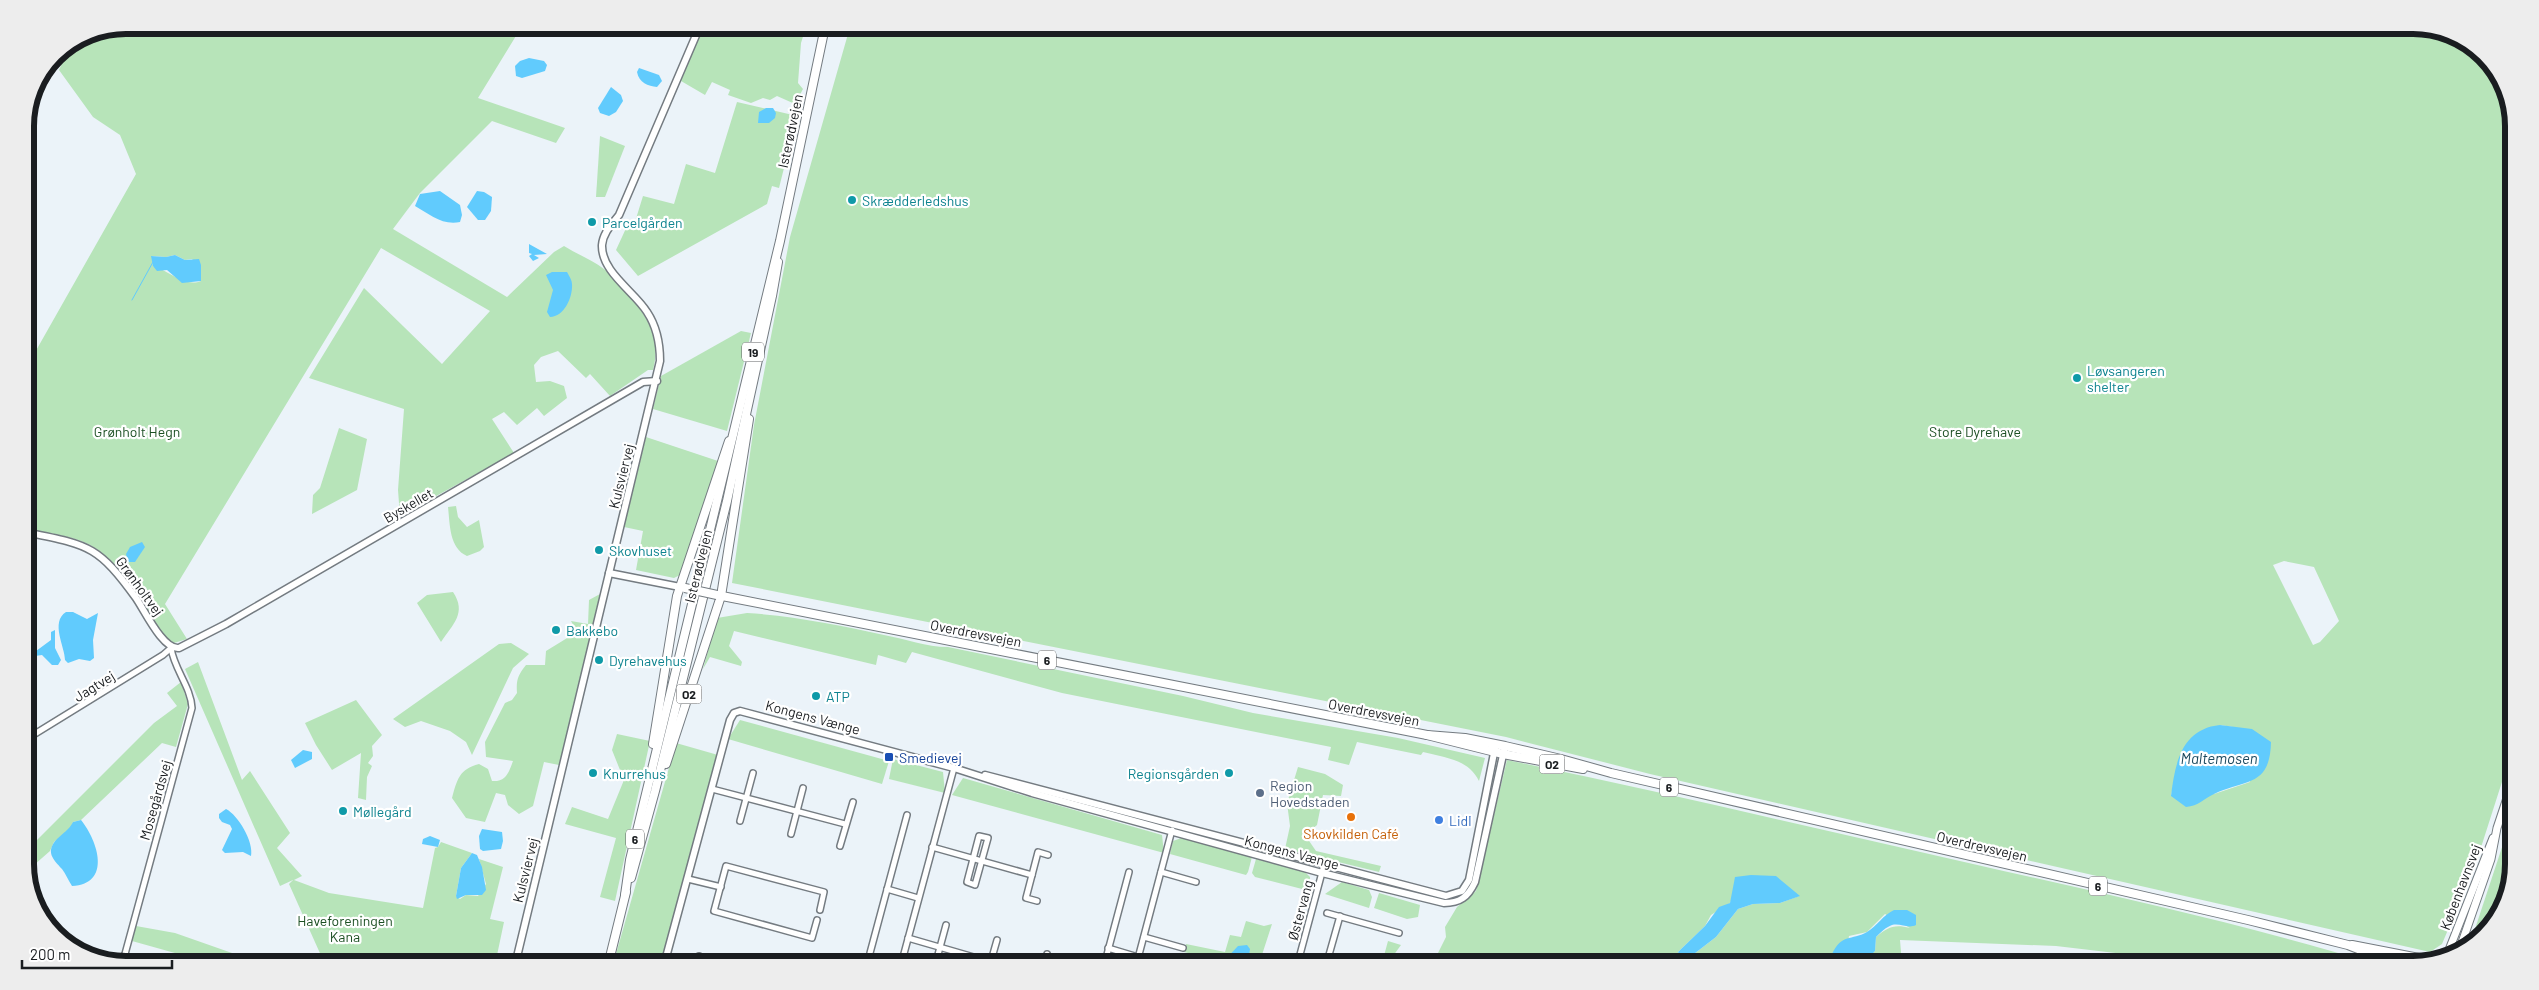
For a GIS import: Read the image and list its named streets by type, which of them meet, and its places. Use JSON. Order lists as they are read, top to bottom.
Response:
{
  "streets": {
    "main road": [
      "Isterødvejen",
      "19",
      "Overdrevsvejen",
      "6",
      "O2",
      "Københavnsvej"
    ],
    "street": [
      "Kulsviervej",
      "Byskellet",
      "Grønholtvej",
      "Jagtvej",
      "Kongens Vænge",
      "Mosegårdsvej",
      "Østervang"
    ]
  },
  "crossings": [
    ["Isterødvejen", "6"],
    ["Isterødvejen", "O2"],
    ["Kulsviervej", "Byskellet"],
    ["Kulsviervej", "Overdrevsvejen"],
    ["Byskellet", "Grønholtvej"],
    ["Byskellet", "Jagtvej"],
    ["Byskellet", "Mosegårdsvej"],
    ["Grønholtvej", "Jagtvej"],
    ["Grønholtvej", "Mosegårdsvej"],
    ["Overdrevsvejen", "6"],
    ["Overdrevsvejen", "O2"],
    ["Overdrevsvejen", "Kongens Vænge"],
    ["Jagtvej", "Mosegårdsvej"],
    ["Kongens Vænge", "Østervang"]
  ],
  "water": ["Maltemosen"],
  "parks": ["Grønholt Hegn", "Store Dyrehave", "Haveforeningen Kana"],
  "places": {
    "other": [
      "Skrædderledshus",
      "Parcelgården",
      "Løvsangeren shelter",
      "Skovhuset",
      "Bakkebo",
      "Dyrehavehus",
      "ATP",
      "Knurrehus",
      "Regionsgården",
      "Region Hovedstaden",
      "Møllegård",
      "Skovkilden Café",
      "Lidl"
    ],
    "transit": ["Smedievej"]
  },
  "scale_bar": "200 m"
}
